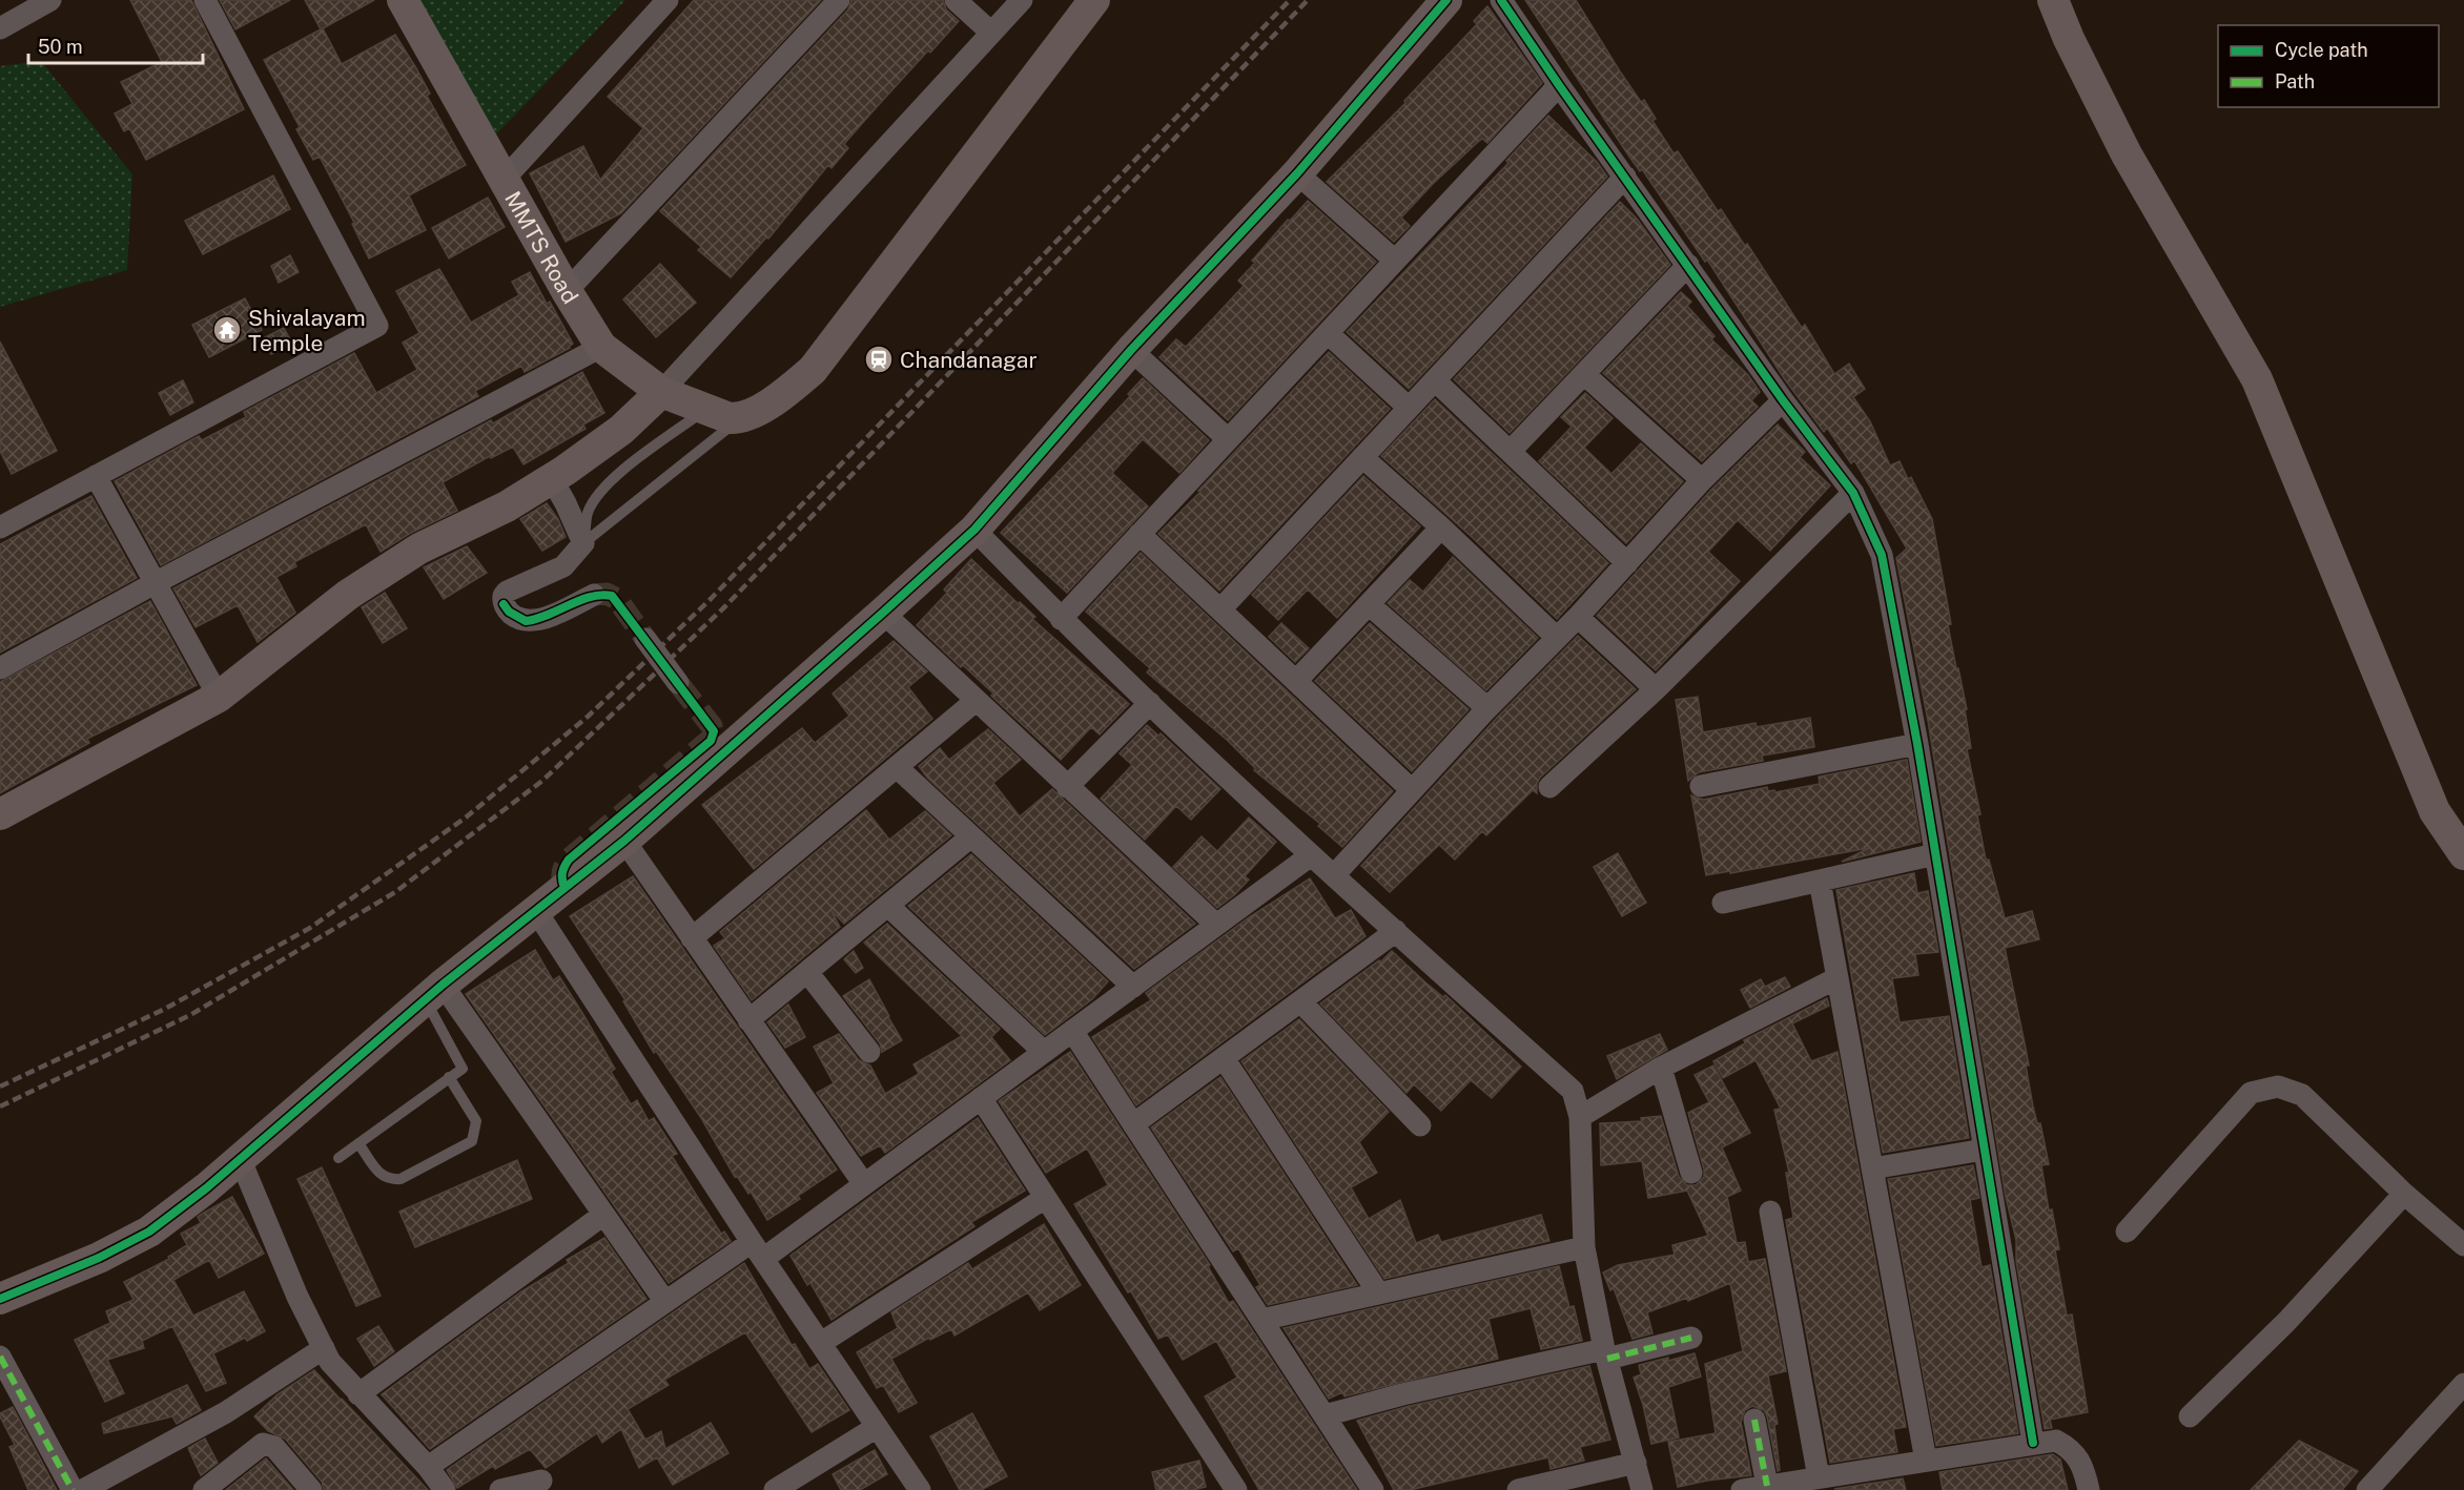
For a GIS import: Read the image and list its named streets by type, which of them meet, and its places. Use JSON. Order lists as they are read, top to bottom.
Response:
{
  "streets": {
    "street": ["MMTS Road"]
  },
  "places": {
    "temple": ["Shivalayam Temple"],
    "station": ["Chandanagar"]
  },
  "legend": ["Cycle path", "Path"],
  "scale_bar": "50 m"
}
